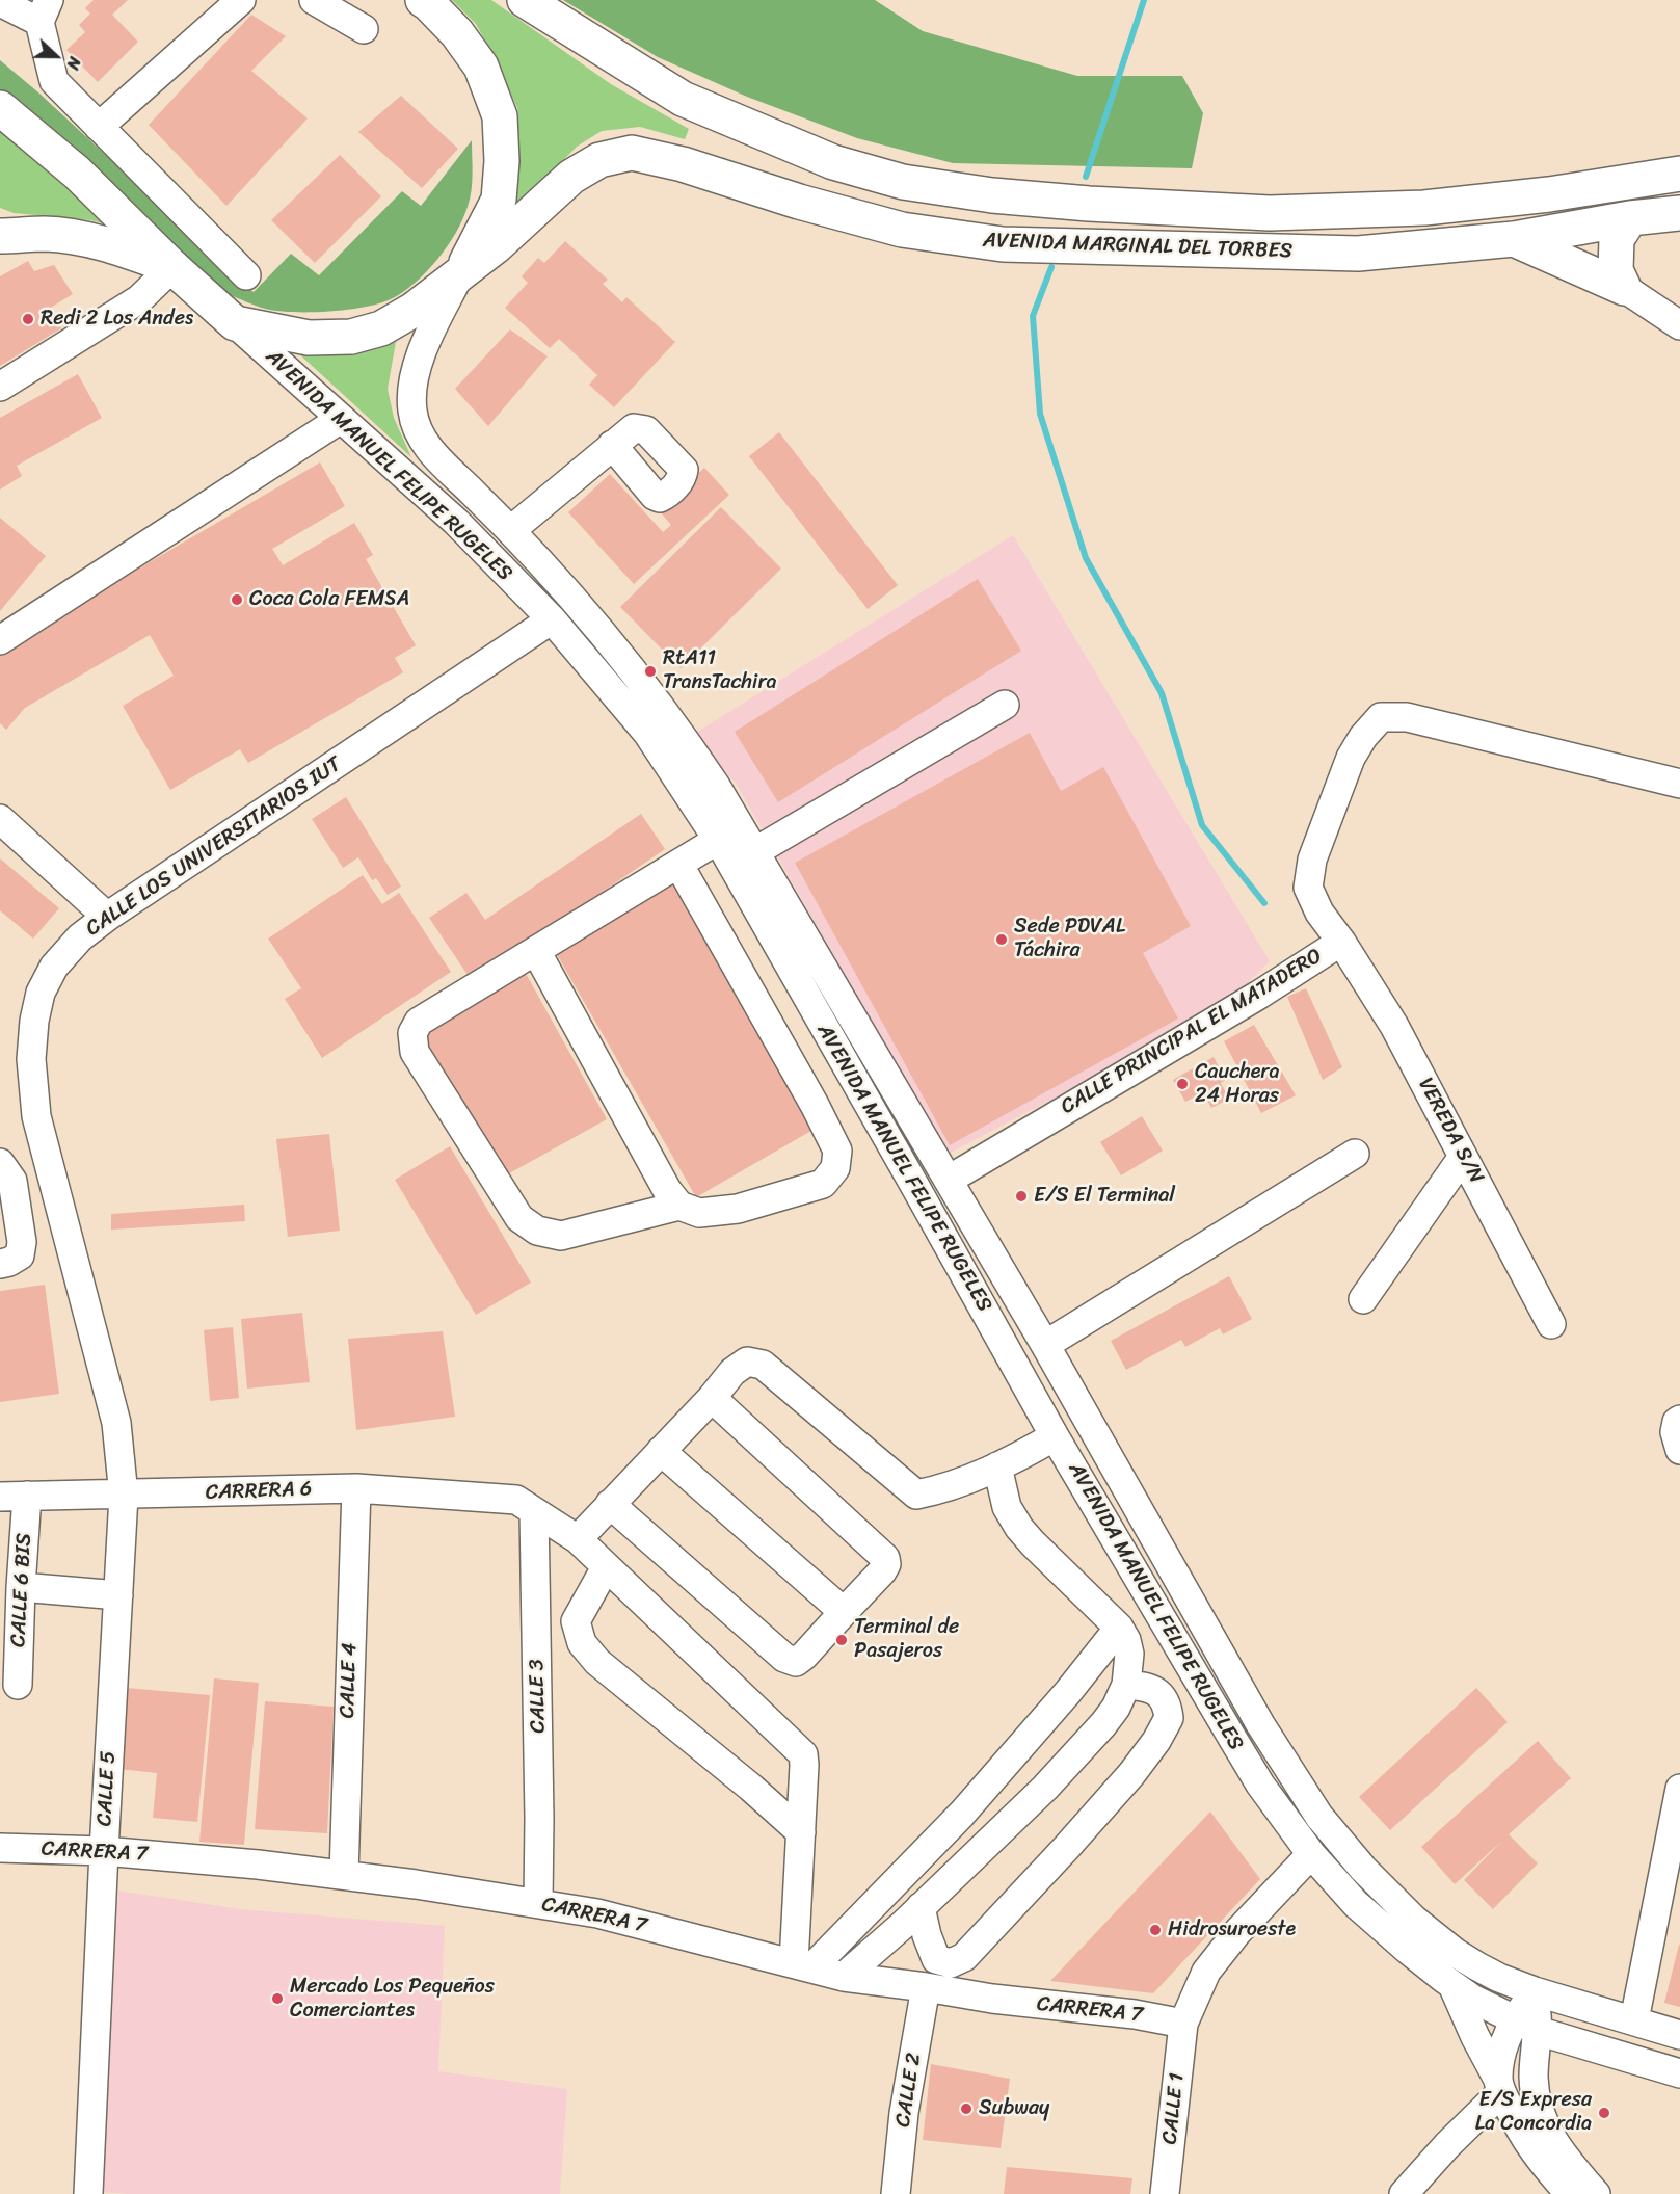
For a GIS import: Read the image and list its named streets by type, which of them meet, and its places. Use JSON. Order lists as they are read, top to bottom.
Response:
{
  "streets": {
    "main road": ["AVENIDA MARGINAL DEL TORBES"],
    "street": [
      "AVENIDA MANUEL FELIPE RUGELES",
      "CALLE LOS UNIVERSITARIOS IUT",
      "CALLE PRINCIPAL EL MATADERO",
      "VEREDA S/N",
      "CARRERA 6",
      "CALLE 6 BIS",
      "CALLE 4",
      "CALLE 3",
      "CALLE 5",
      "CARRERA 7",
      "CALLE 2",
      "CALLE 1"
    ]
  },
  "crossings": [
    ["AVENIDA MARGINAL DEL TORBES", "AVENIDA MANUEL FELIPE RUGELES"],
    ["AVENIDA MANUEL FELIPE RUGELES", "CALLE LOS UNIVERSITARIOS IUT"],
    ["AVENIDA MANUEL FELIPE RUGELES", "CALLE PRINCIPAL EL MATADERO"],
    ["AVENIDA MANUEL FELIPE RUGELES", "CALLE 1"],
    ["CALLE LOS UNIVERSITARIOS IUT", "CARRERA 6"],
    ["CALLE LOS UNIVERSITARIOS IUT", "CALLE 5"],
    ["CALLE PRINCIPAL EL MATADERO", "VEREDA S/N"],
    ["CARRERA 6", "CALLE 6 BIS"],
    ["CARRERA 6", "CALLE 4"],
    ["CARRERA 6", "CALLE 3"],
    ["CARRERA 6", "CALLE 5"],
    ["CALLE 4", "CARRERA 7"],
    ["CALLE 3", "CARRERA 7"],
    ["CALLE 5", "CARRERA 7"],
    ["CARRERA 7", "CALLE 2"],
    ["CARRERA 7", "CALLE 1"]
  ],
  "places": [
    "Redi 2 Los Andes",
    "Coca Cola FEMSA",
    "RtA11 TransTachira",
    "Sede PDVAL Táchira",
    "Cauchera 24 Horas",
    "E/S El Terminal",
    "Terminal de Pasajeros",
    "Hidrosuroeste",
    "Mercado Los Pequeños Comerciantes",
    "Subway",
    "E/S Expresa La Concordia"
  ],
  "north": "right"
}
